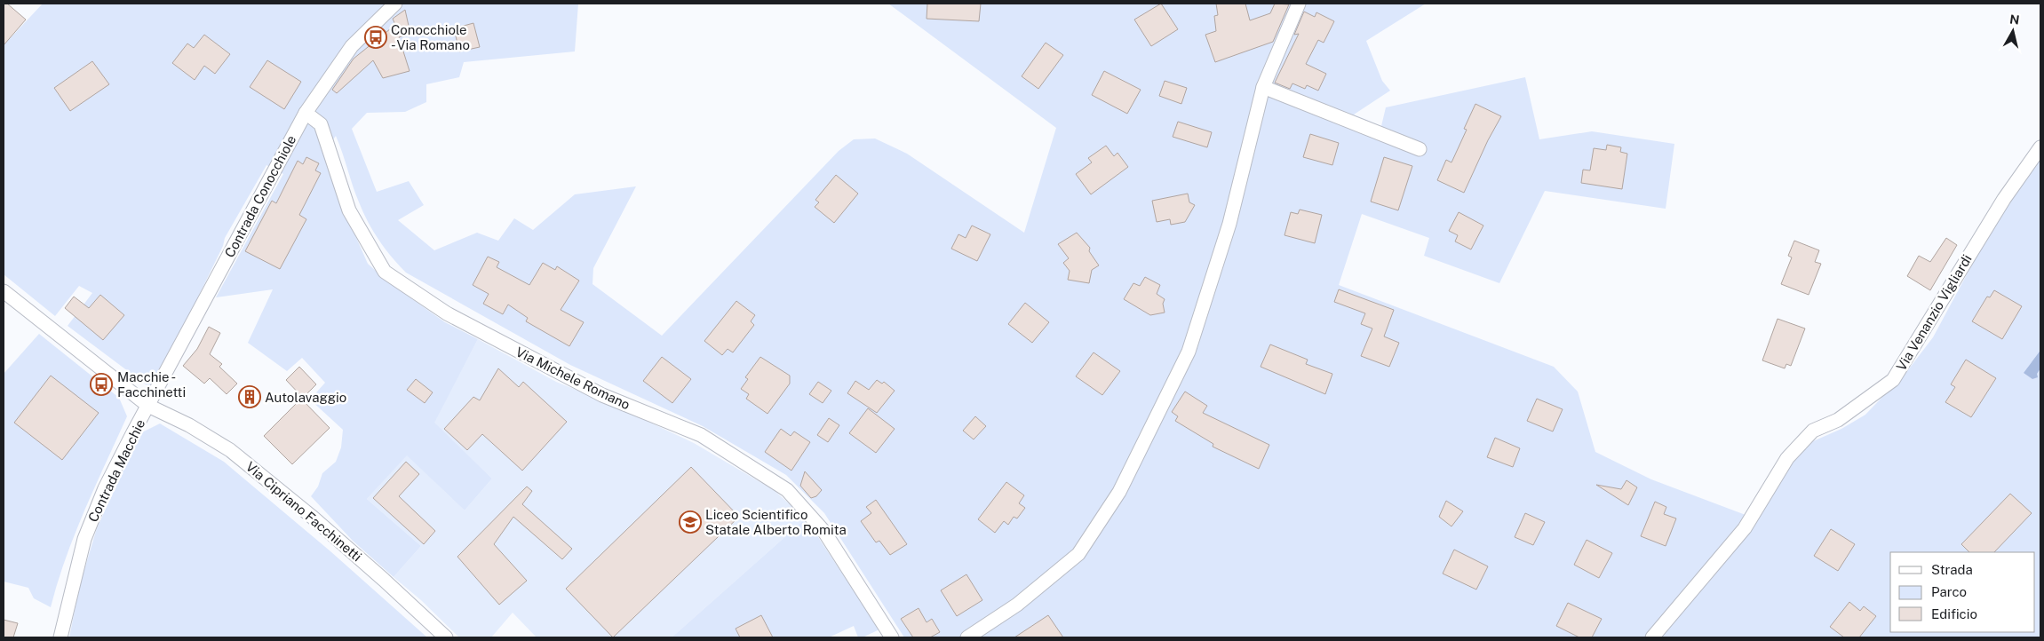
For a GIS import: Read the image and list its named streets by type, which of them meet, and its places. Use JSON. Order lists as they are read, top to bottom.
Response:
{
  "streets": {
    "street": [
      "Contrada Conocchiole",
      "Via Venanzio Vigliardi",
      "Via Michele Romano",
      "Contrada Macchie",
      "Via Cipriano Facchinetti"
    ]
  },
  "crossings": [
    ["Contrada Conocchiole", "Via Michele Romano"],
    ["Contrada Conocchiole", "Contrada Macchie"],
    ["Contrada Conocchiole", "Via Cipriano Facchinetti"],
    ["Contrada Macchie", "Via Cipriano Facchinetti"]
  ],
  "places": {
    "bus stop": ["Conocchiole - Via Romano", "Macchie - Facchinetti"],
    "building": ["Autolavaggio"],
    "school or university": ["Liceo Scientifico Statale Alberto Romita"]
  },
  "legend": ["Strada", "Parco", "Edificio"],
  "north": "top"
}
